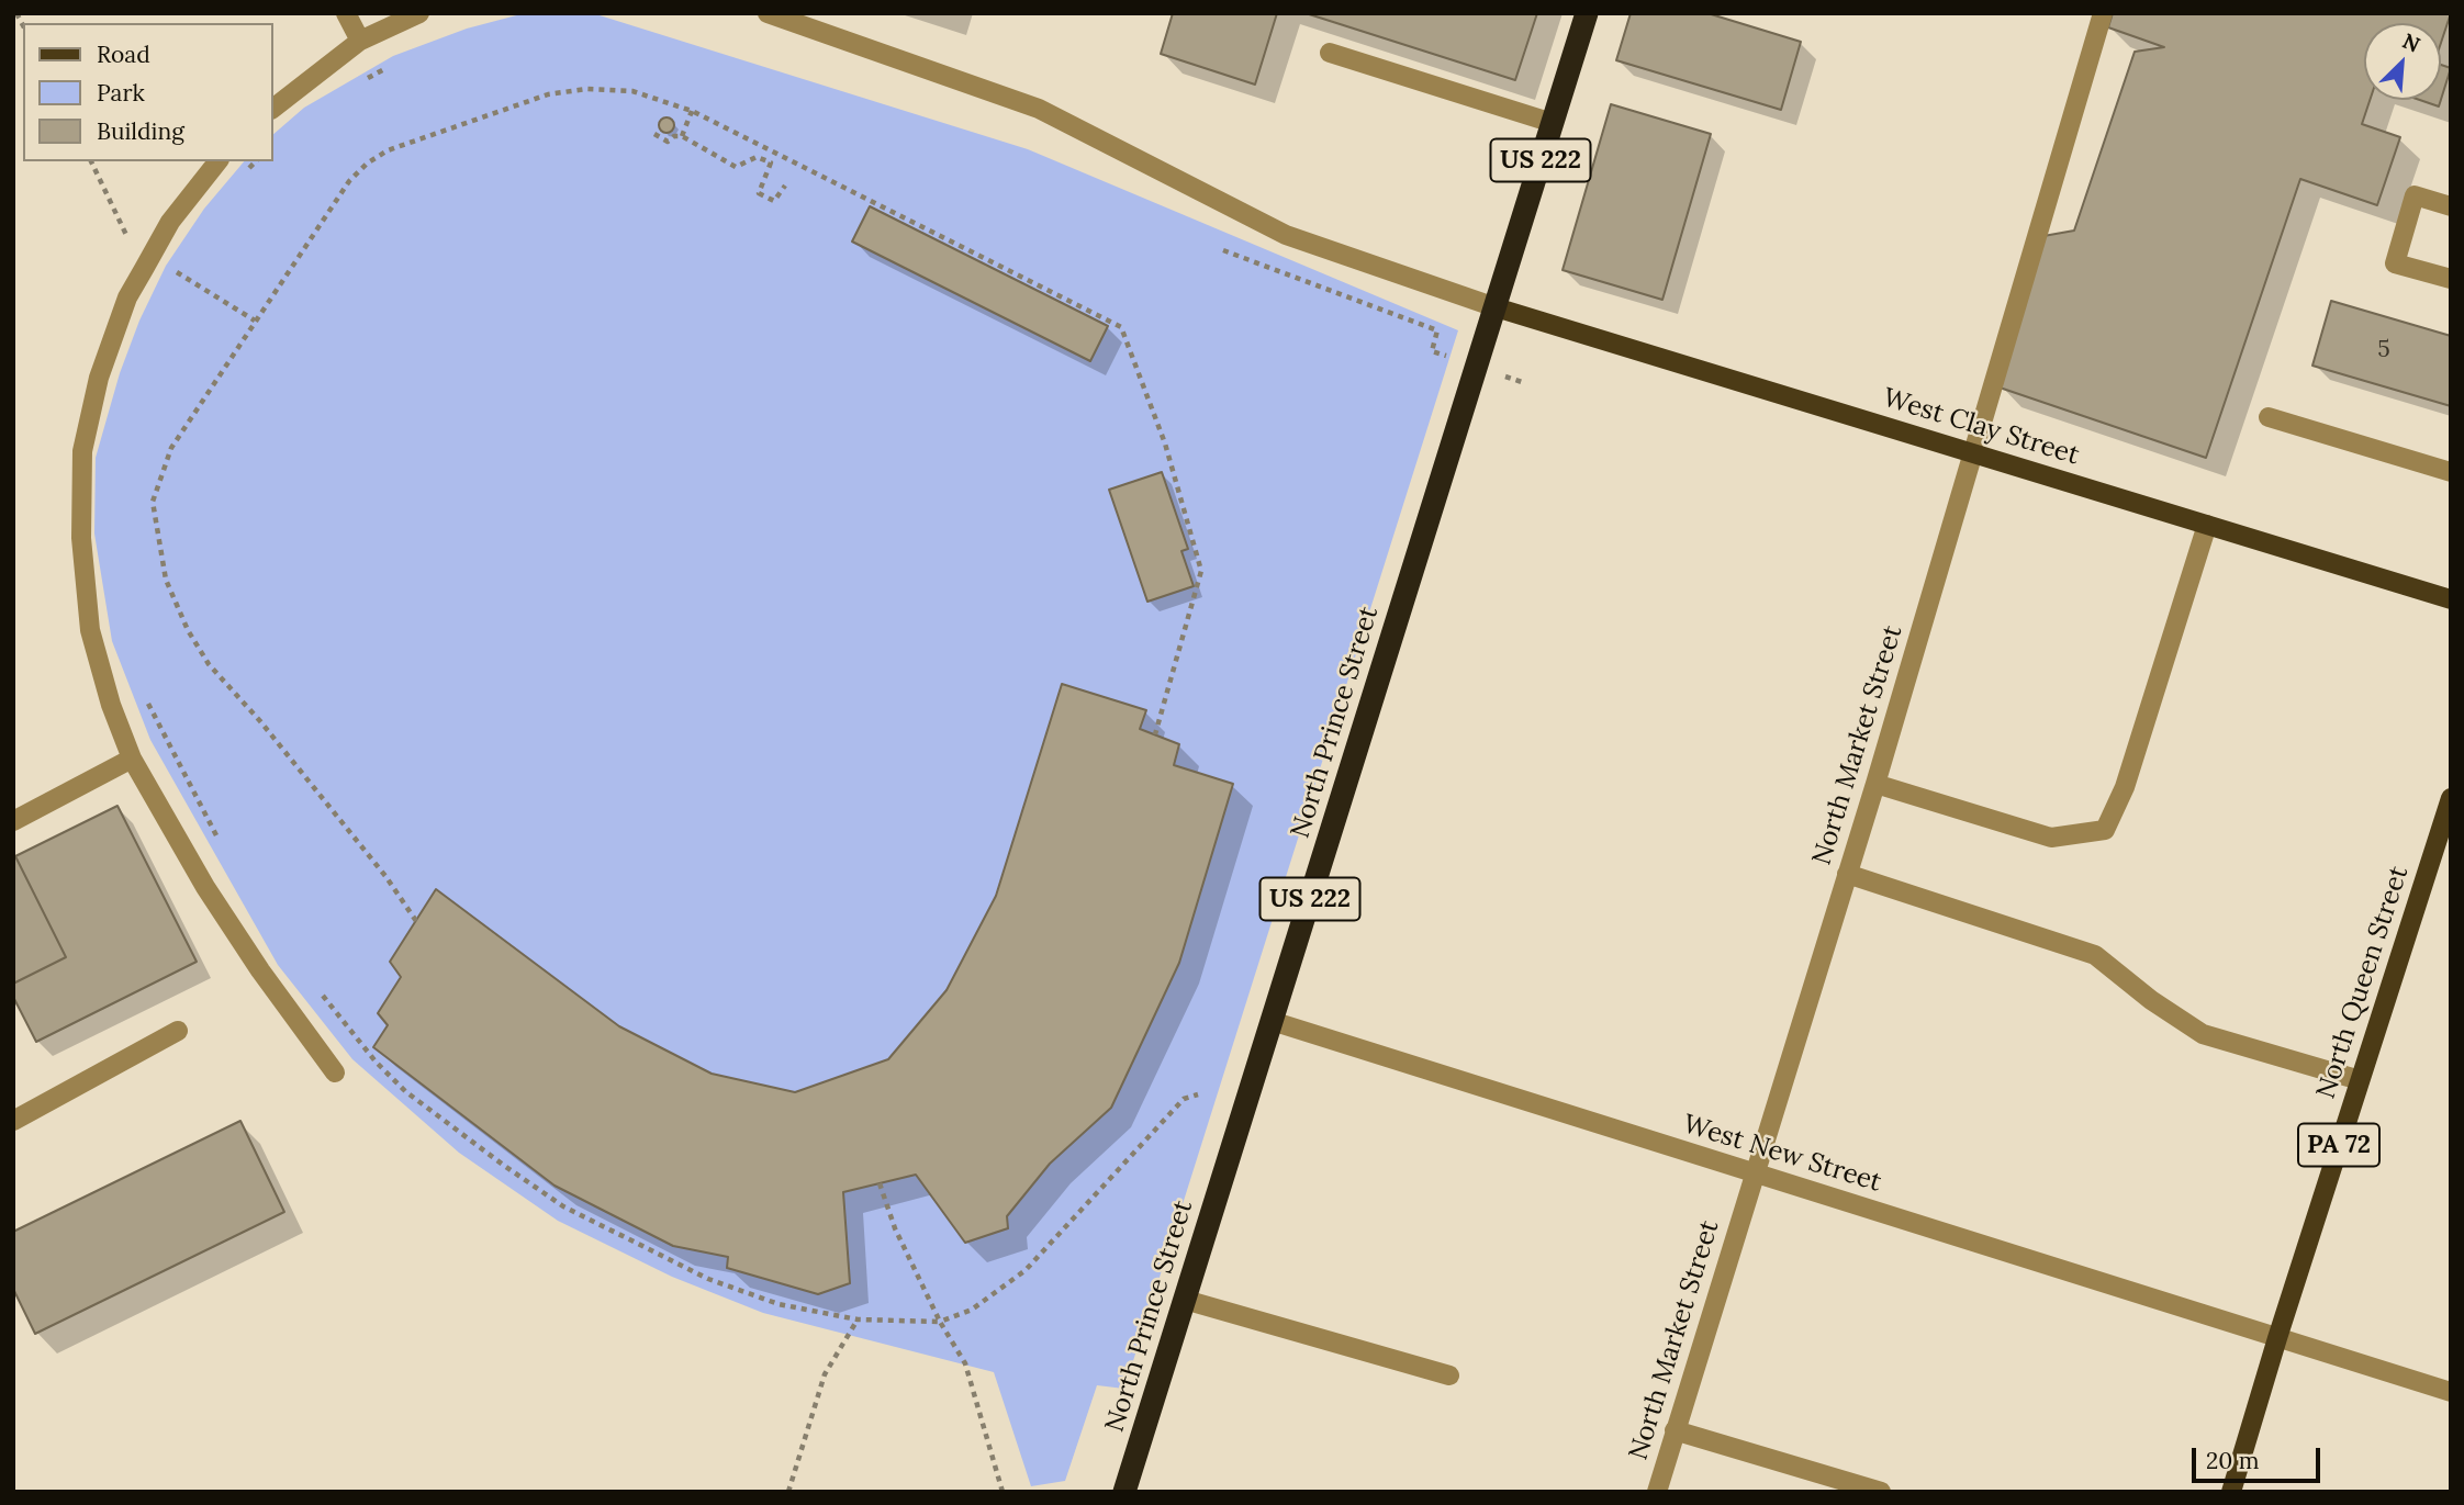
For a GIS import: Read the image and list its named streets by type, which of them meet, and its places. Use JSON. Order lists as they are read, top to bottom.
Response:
{
  "streets": {
    "highway": ["US 222", "North Prince Street"],
    "main road": ["West Clay Street", "North Queen Street", "PA 72"],
    "street": ["North Market Street", "West New Street"]
  },
  "crossings": [
    ["West Clay Street", "North Prince Street"],
    ["West Clay Street", "North Market Street"],
    ["North Prince Street", "West New Street"],
    ["North Market Street", "West New Street"],
    ["North Queen Street", "West New Street"]
  ],
  "house_numbers": ["5"],
  "legend": ["Road", "Park", "Building"],
  "scale_bar": "20 m",
  "north": "top right"
}
